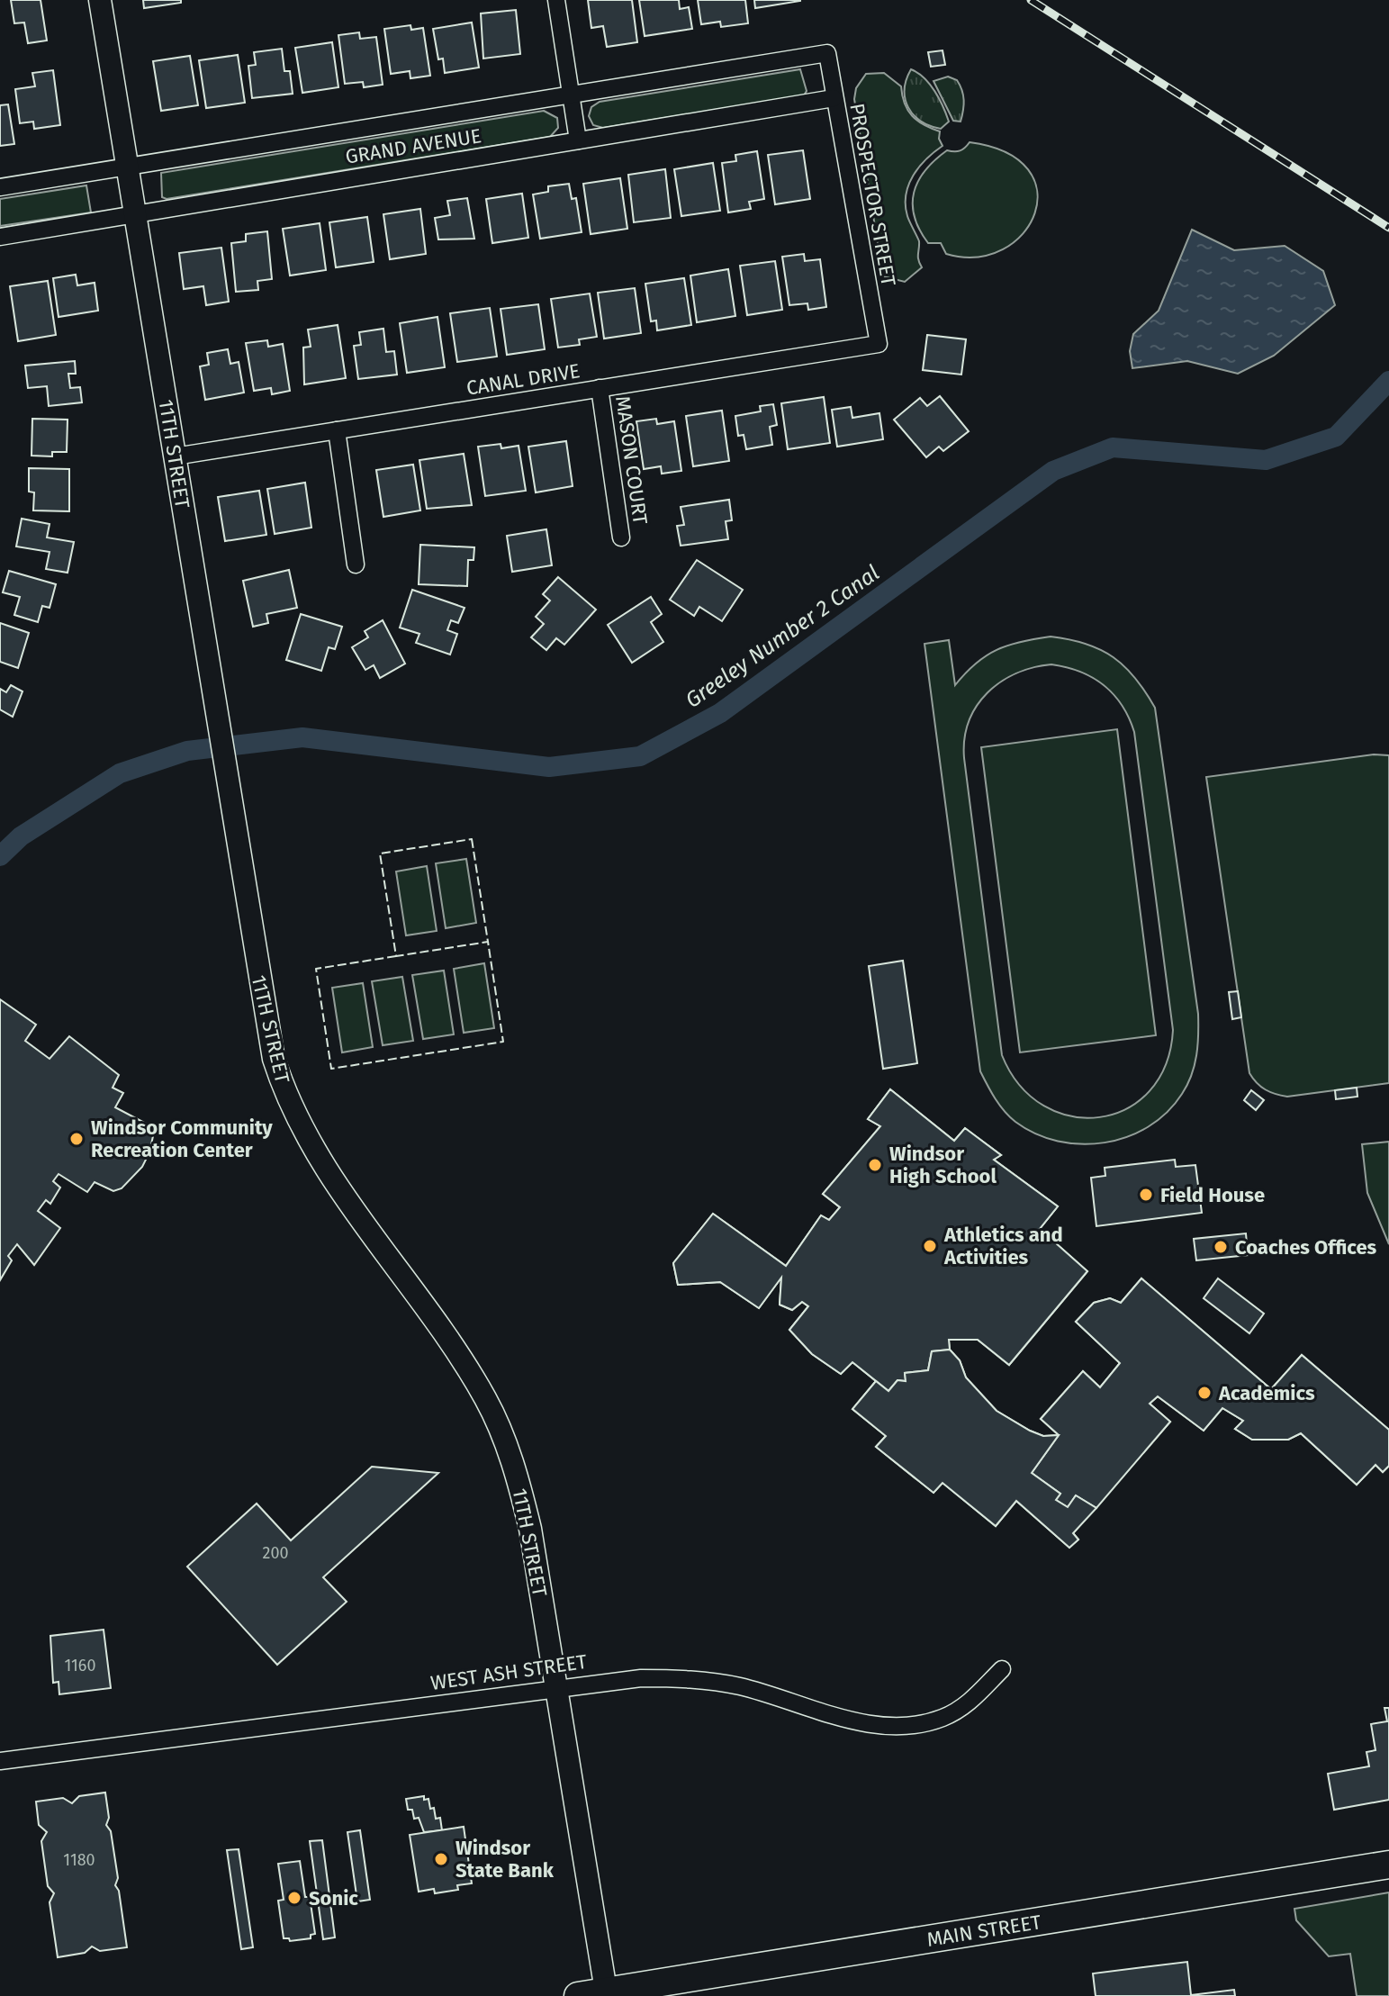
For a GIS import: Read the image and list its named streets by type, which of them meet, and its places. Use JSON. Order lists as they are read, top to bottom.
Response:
{
  "streets": {
    "main road": ["MAIN STREET"],
    "street": [
      "GRAND AVENUE",
      "PROSPECTOR STREET",
      "CANAL DRIVE",
      "11TH STREET",
      "MASON COURT",
      "WEST ASH STREET"
    ]
  },
  "crossings": [
    ["GRAND AVENUE", "PROSPECTOR STREET"],
    ["GRAND AVENUE", "11TH STREET"],
    ["PROSPECTOR STREET", "CANAL DRIVE"],
    ["CANAL DRIVE", "11TH STREET"],
    ["CANAL DRIVE", "MASON COURT"],
    ["11TH STREET", "WEST ASH STREET"],
    ["11TH STREET", "MAIN STREET"]
  ],
  "water": ["Greeley Number 2 Canal"],
  "places": [
    "Windsor Community Recreation Center",
    "Windsor High School",
    "Field House",
    "Athletics and Activities",
    "Coaches Offices",
    "Academics",
    "Windsor State Bank",
    "Sonic"
  ],
  "house_numbers": ["200", "1160", "1180"]
}
